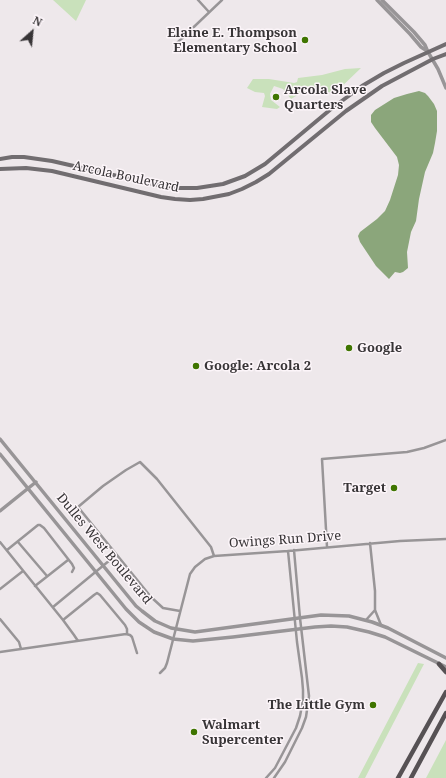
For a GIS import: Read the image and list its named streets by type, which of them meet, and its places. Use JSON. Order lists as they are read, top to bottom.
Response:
{
  "streets": {
    "main road": ["Arcola Boulevard"],
    "street": ["Owings Run Drive", "Dulles West Boulevard"]
  },
  "crossings": [
    ["Owings Run Drive", "Dulles West Boulevard"]
  ],
  "places": [
    "Elaine E. Thompson Elementary School",
    "Arcola Slave Quarters",
    "Google",
    "Google: Arcola 2",
    "Target",
    "The Little Gym",
    "Walmart Supercenter"
  ],
  "north": "top right"
}
